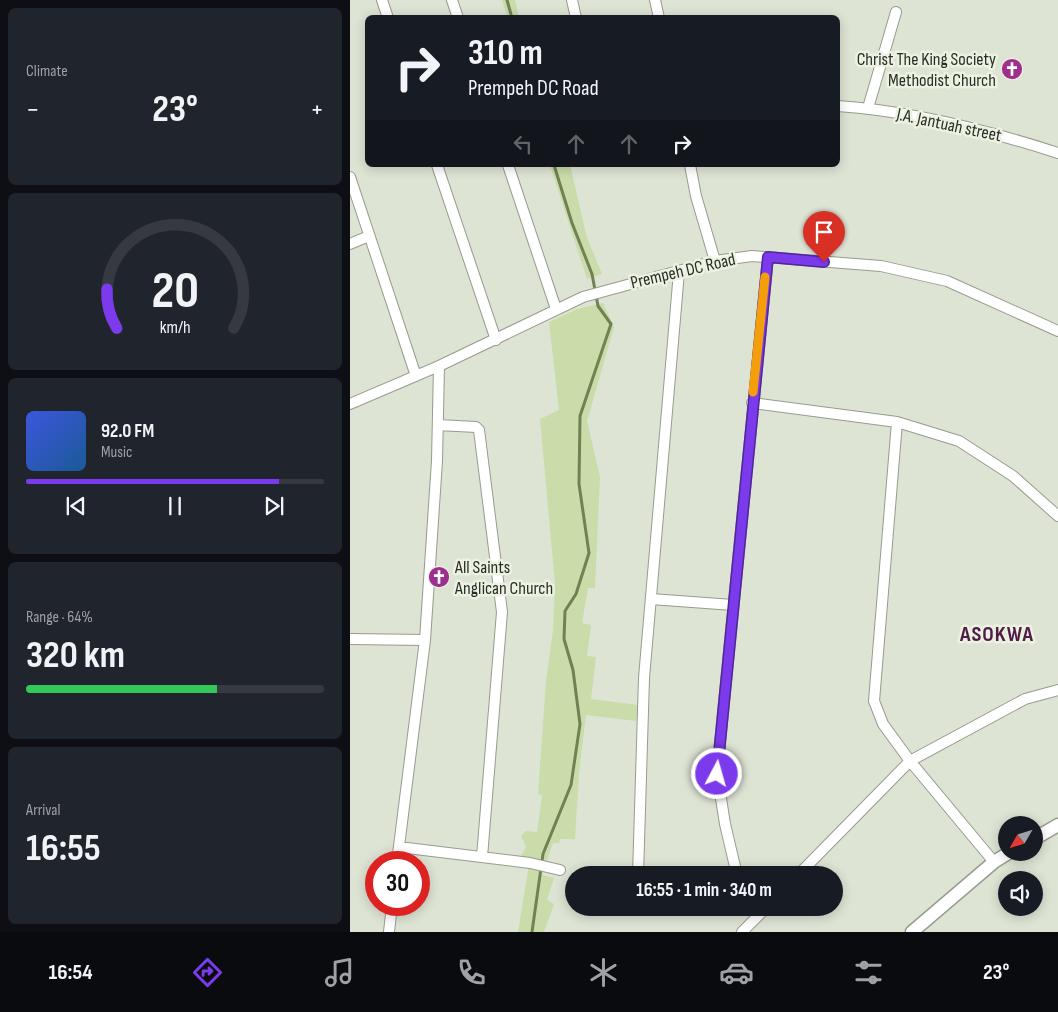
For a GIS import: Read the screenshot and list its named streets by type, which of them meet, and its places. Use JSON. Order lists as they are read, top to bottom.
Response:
{
  "streets": {
    "street": ["J.A. Jantuah street", "Prempeh DC Road"]
  },
  "districts": ["ASOKWA"],
  "places": {
    "church": ["Christ The King Society Methodist Church", "All Saints Anglican Church"]
  },
  "north": "bottom left",
  "page": {
    "tile": [
      "Climate",
      ["Range · 64%", "320 km"],
      ["Arrival", "16:55"]
    ],
    "turn": ["310 m", "Prempeh DC Road"],
    "heat": ["−", "23°", "+"],
    "song": ["92.0 FM", "Music"],
    "limit": "30",
    "trip": "16:55 · 1 min · 340 m",
    "tabs": ["16:54", "23°"],
    "gauge": ["20", "km/h"]
  }
}
